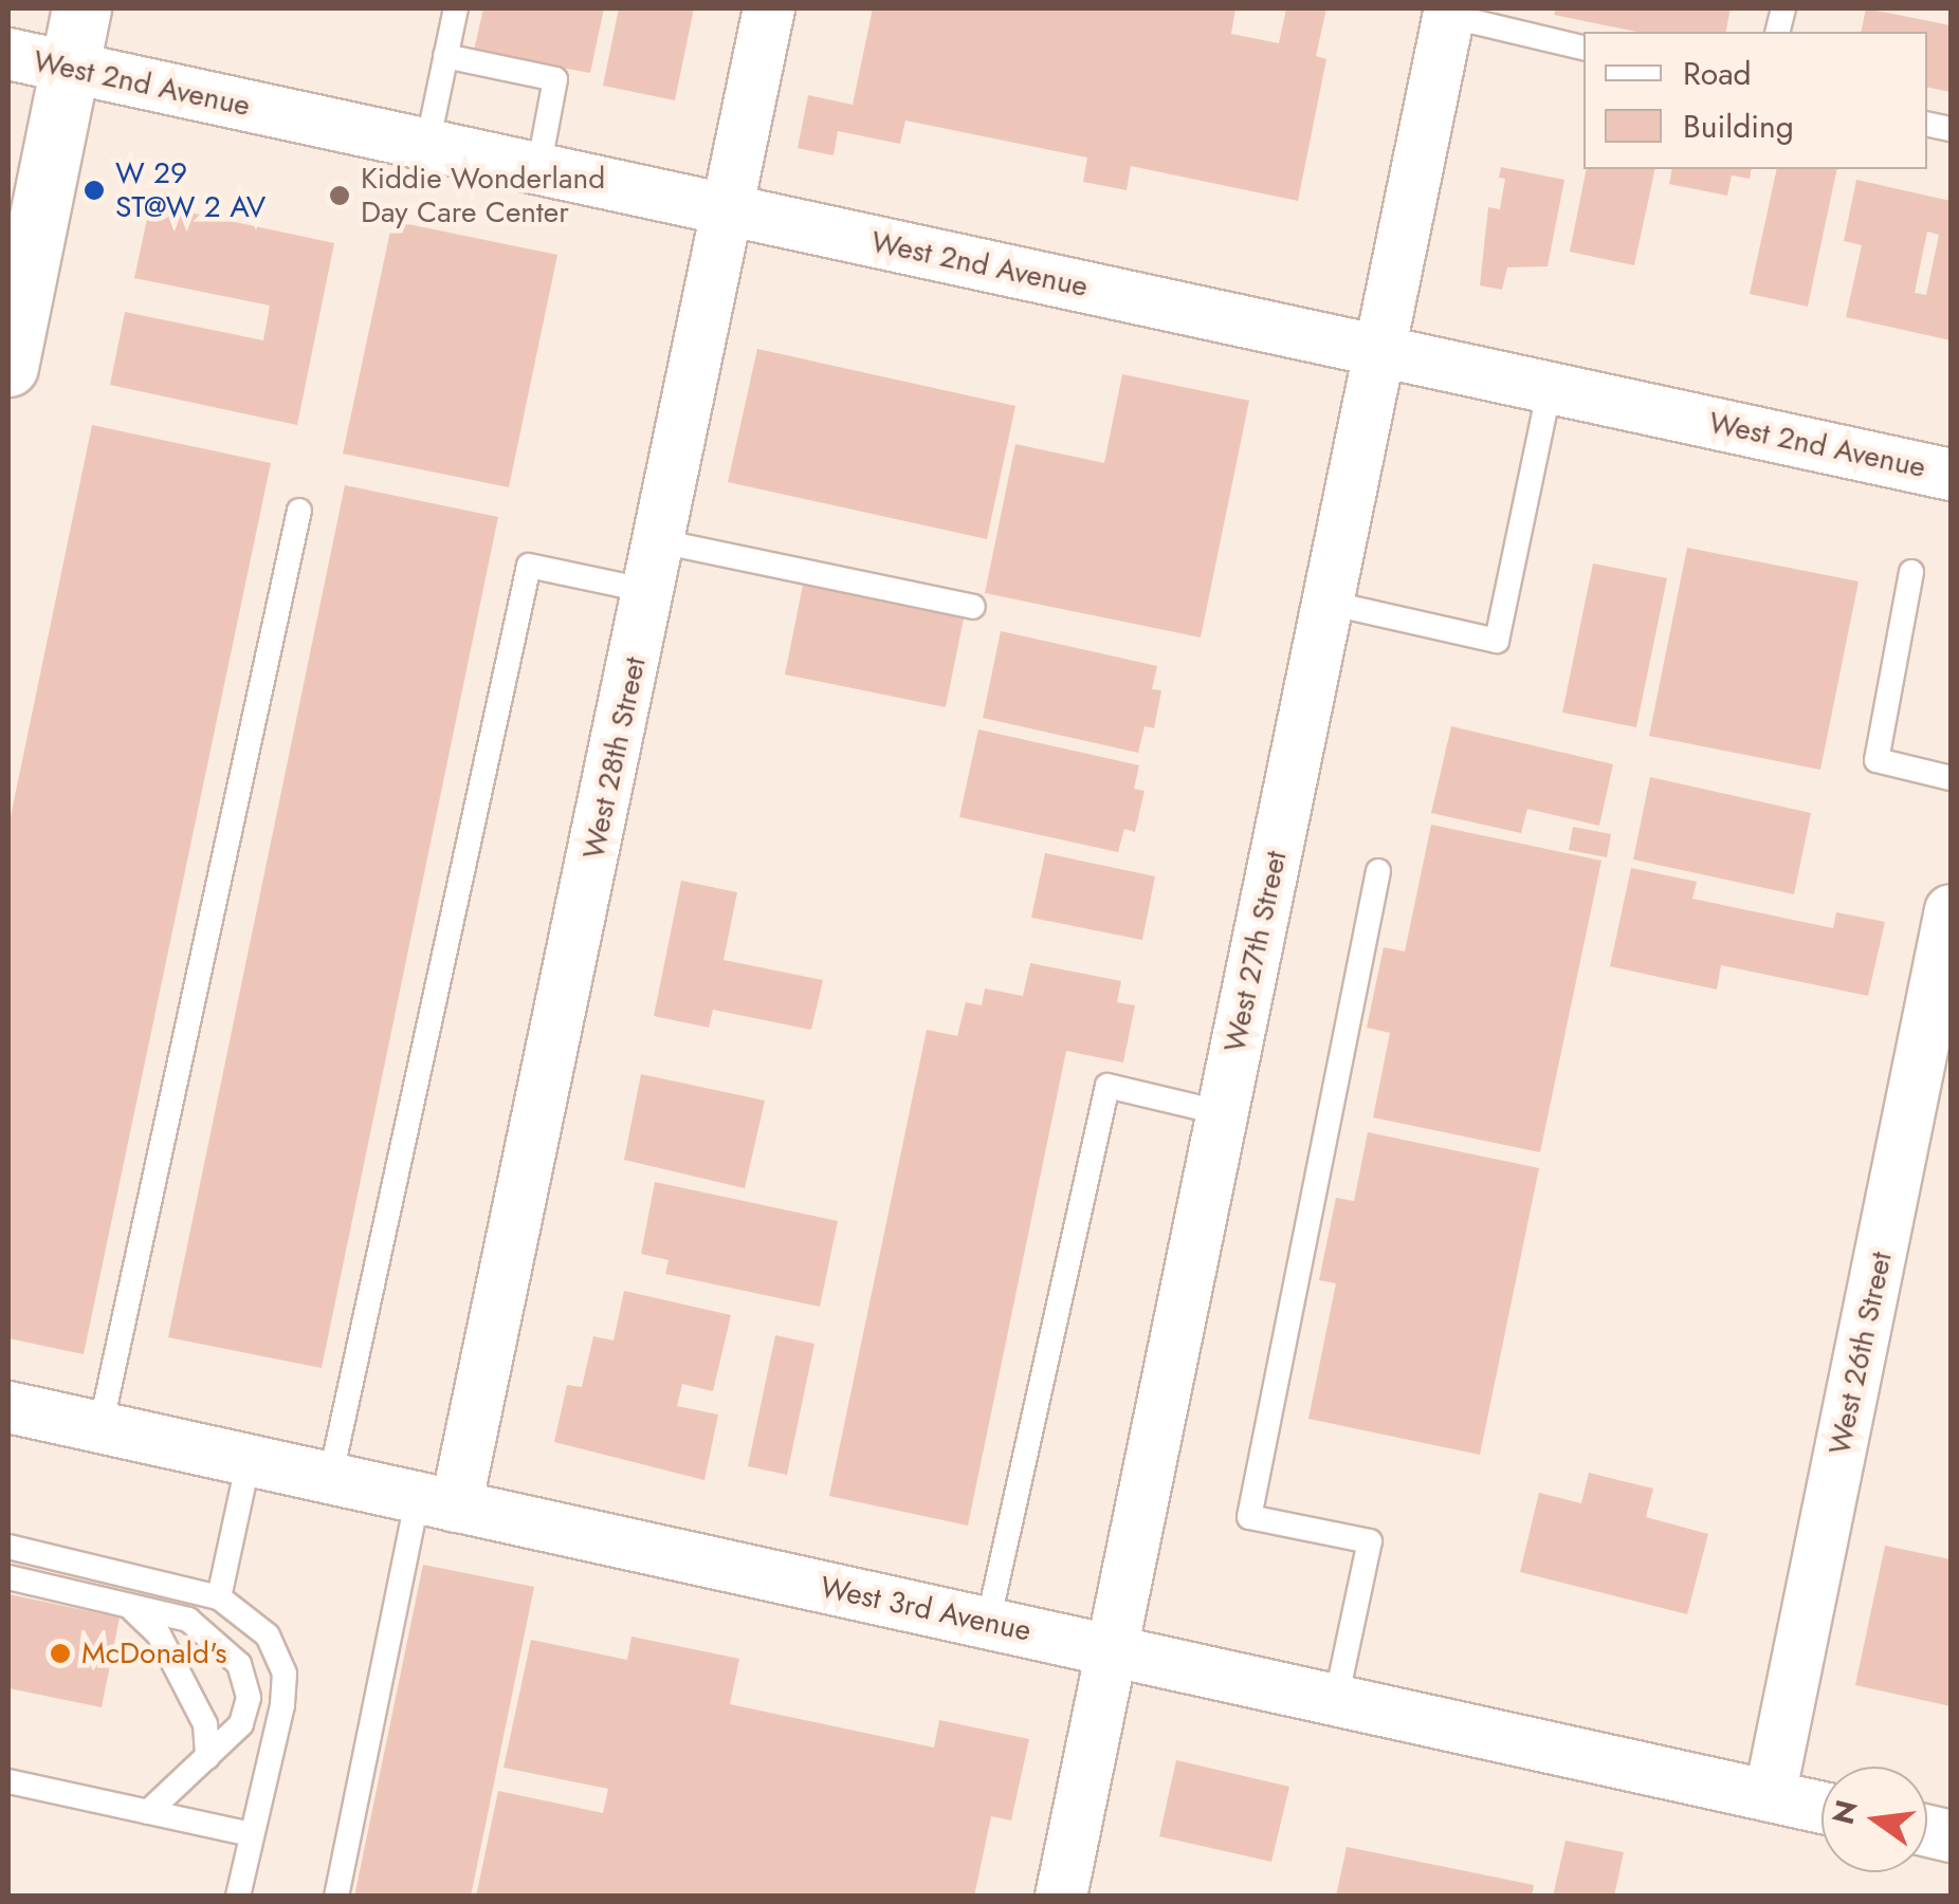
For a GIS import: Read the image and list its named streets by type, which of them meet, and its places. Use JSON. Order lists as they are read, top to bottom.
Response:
{
  "streets": {
    "street": [
      "West 2nd Avenue",
      "West 28th Street",
      "West 27th Street",
      "West 26th Street",
      "West 3rd Avenue"
    ]
  },
  "crossings": [
    ["West 2nd Avenue", "West 28th Street"],
    ["West 2nd Avenue", "West 27th Street"],
    ["West 28th Street", "West 3rd Avenue"],
    ["West 27th Street", "West 3rd Avenue"],
    ["West 26th Street", "West 3rd Avenue"]
  ],
  "places": ["W 29 ST@W 2 AV", "Kiddie Wonderland Day Care Center", "McDonald's"],
  "legend": ["Road", "Building"],
  "north": "left"
}
